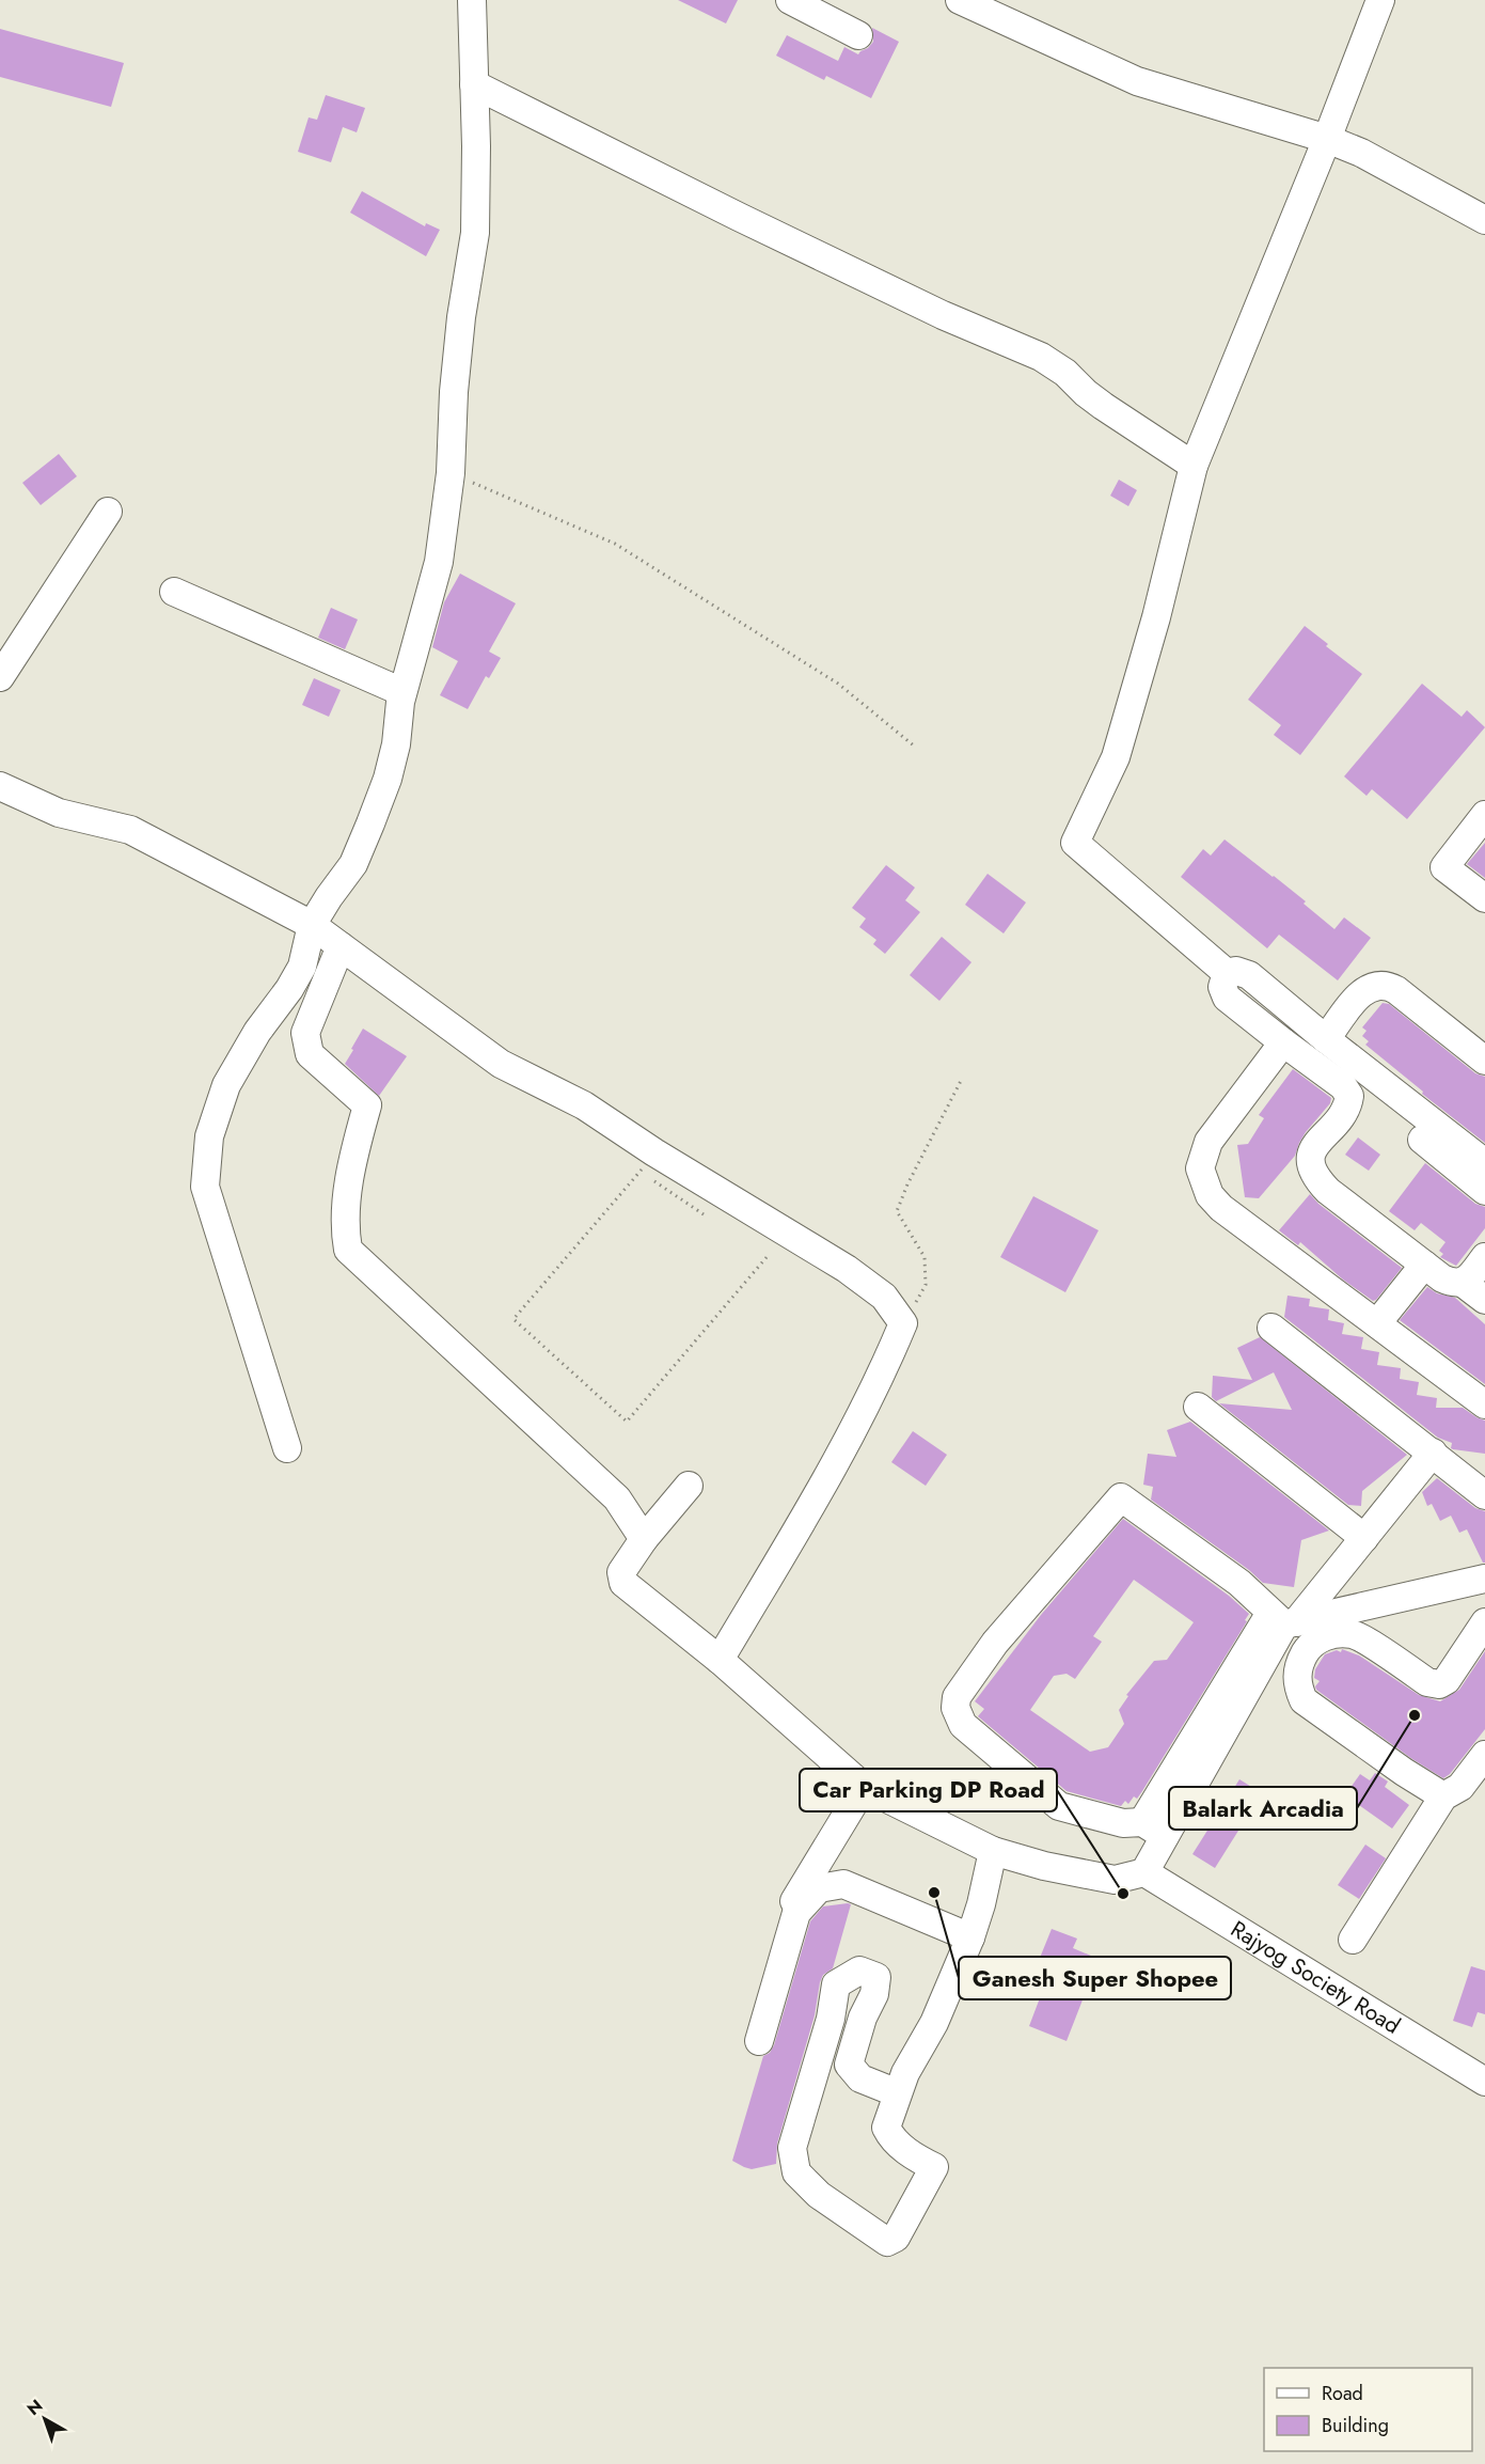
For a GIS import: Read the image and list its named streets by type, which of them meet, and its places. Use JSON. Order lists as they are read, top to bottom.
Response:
{
  "streets": {
    "street": ["Rajyog Society Road"]
  },
  "places": ["Balark Arcadia", "Ganesh Super Shopee", "Car Parking DP Road"],
  "legend": ["Road", "Building"],
  "north": "top left"
}
